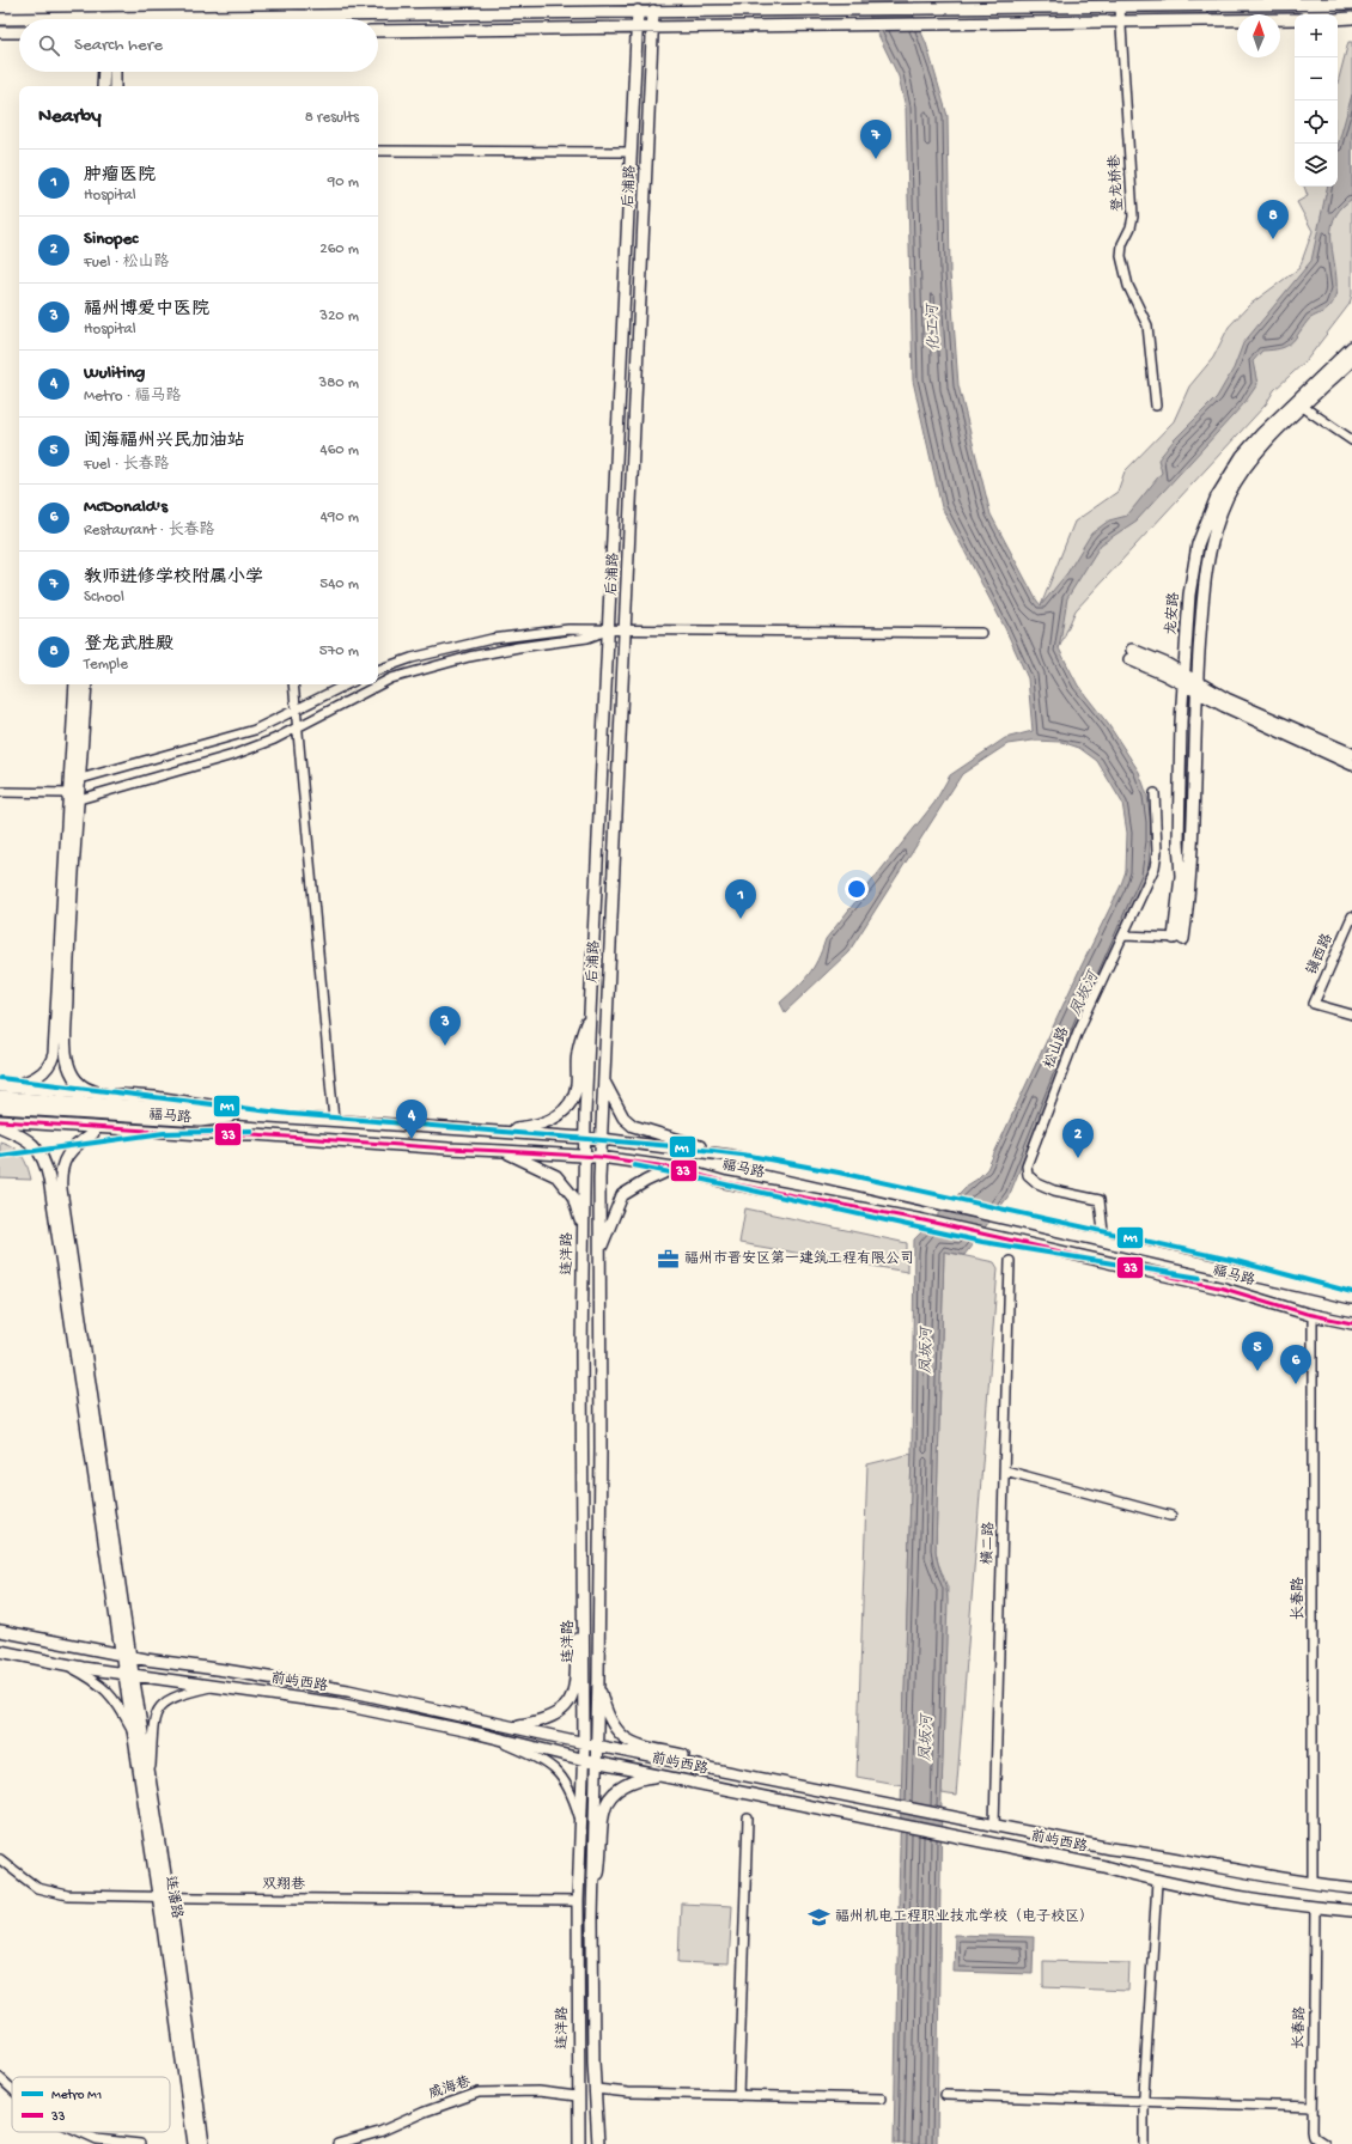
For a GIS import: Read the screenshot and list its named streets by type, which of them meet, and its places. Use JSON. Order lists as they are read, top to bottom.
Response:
{
  "streets": {
    "main road": [
      "后浦路",
      "龙安路",
      "福马路",
      "连洋路",
      "前屿西路",
      "连潘路"
    ],
    "street": [
      "登龙桥巷",
      "镇西路",
      "松山路",
      "横二路",
      "长春路",
      "双翔巷",
      "威海巷"
    ]
  },
  "crossings": [
    ["后浦路", "福马路"],
    ["后浦路", "连洋路"],
    ["松山路", "福马路"],
    ["福马路", "连洋路"],
    ["福马路", "长春路"],
    ["连洋路", "前屿西路"],
    ["连洋路", "双翔巷"],
    ["连洋路", "威海巷"],
    ["横二路", "前屿西路"],
    ["长春路", "前屿西路"],
    ["前屿西路", "连潘路"],
    ["双翔巷", "连潘路"]
  ],
  "water": ["化工河", "凤坂河"],
  "places": {
    "office": ["福州市晋安区第一建筑工程有限公司"],
    "school or university": ["福州机电工程职业技术学校（电子校区）"]
  },
  "lines": ["metro line M1", "transit line 33"],
  "legend": ["Metro M1", "33"],
  "north": "top",
  "page": {
    "map_buttons": ["+", "−"],
    "search": "Search here",
    "heading": ["Nearby", "8 results"],
    "pins": [
      "7",
      "8",
      "1",
      "3",
      "4",
      "2",
      "5",
      "6"
    ],
    "list": [
      {
        "mark": "1",
        "name": "肿瘤医院",
        "note": "Hospital",
        "value": "90 m"
      },
      {
        "mark": "2",
        "name": "Sinopec",
        "note": "Fuel · 松山路",
        "value": "260 m"
      },
      {
        "mark": "3",
        "name": "福州博爱中医院",
        "note": "Hospital",
        "value": "320 m"
      },
      {
        "mark": "4",
        "name": "Wuliting",
        "note": "Metro · 福马路",
        "value": "380 m"
      },
      {
        "mark": "5",
        "name": "闽海福州兴民加油站",
        "note": "Fuel · 长春路",
        "value": "460 m"
      },
      {
        "mark": "6",
        "name": "McDonald's",
        "note": "Restaurant · 长春路",
        "value": "490 m"
      },
      {
        "mark": "7",
        "name": "教师进修学校附属小学",
        "note": "School",
        "value": "540 m"
      },
      {
        "mark": "8",
        "name": "登龙武胜殿",
        "note": "Temple",
        "value": "570 m"
      }
    ]
  }
}
